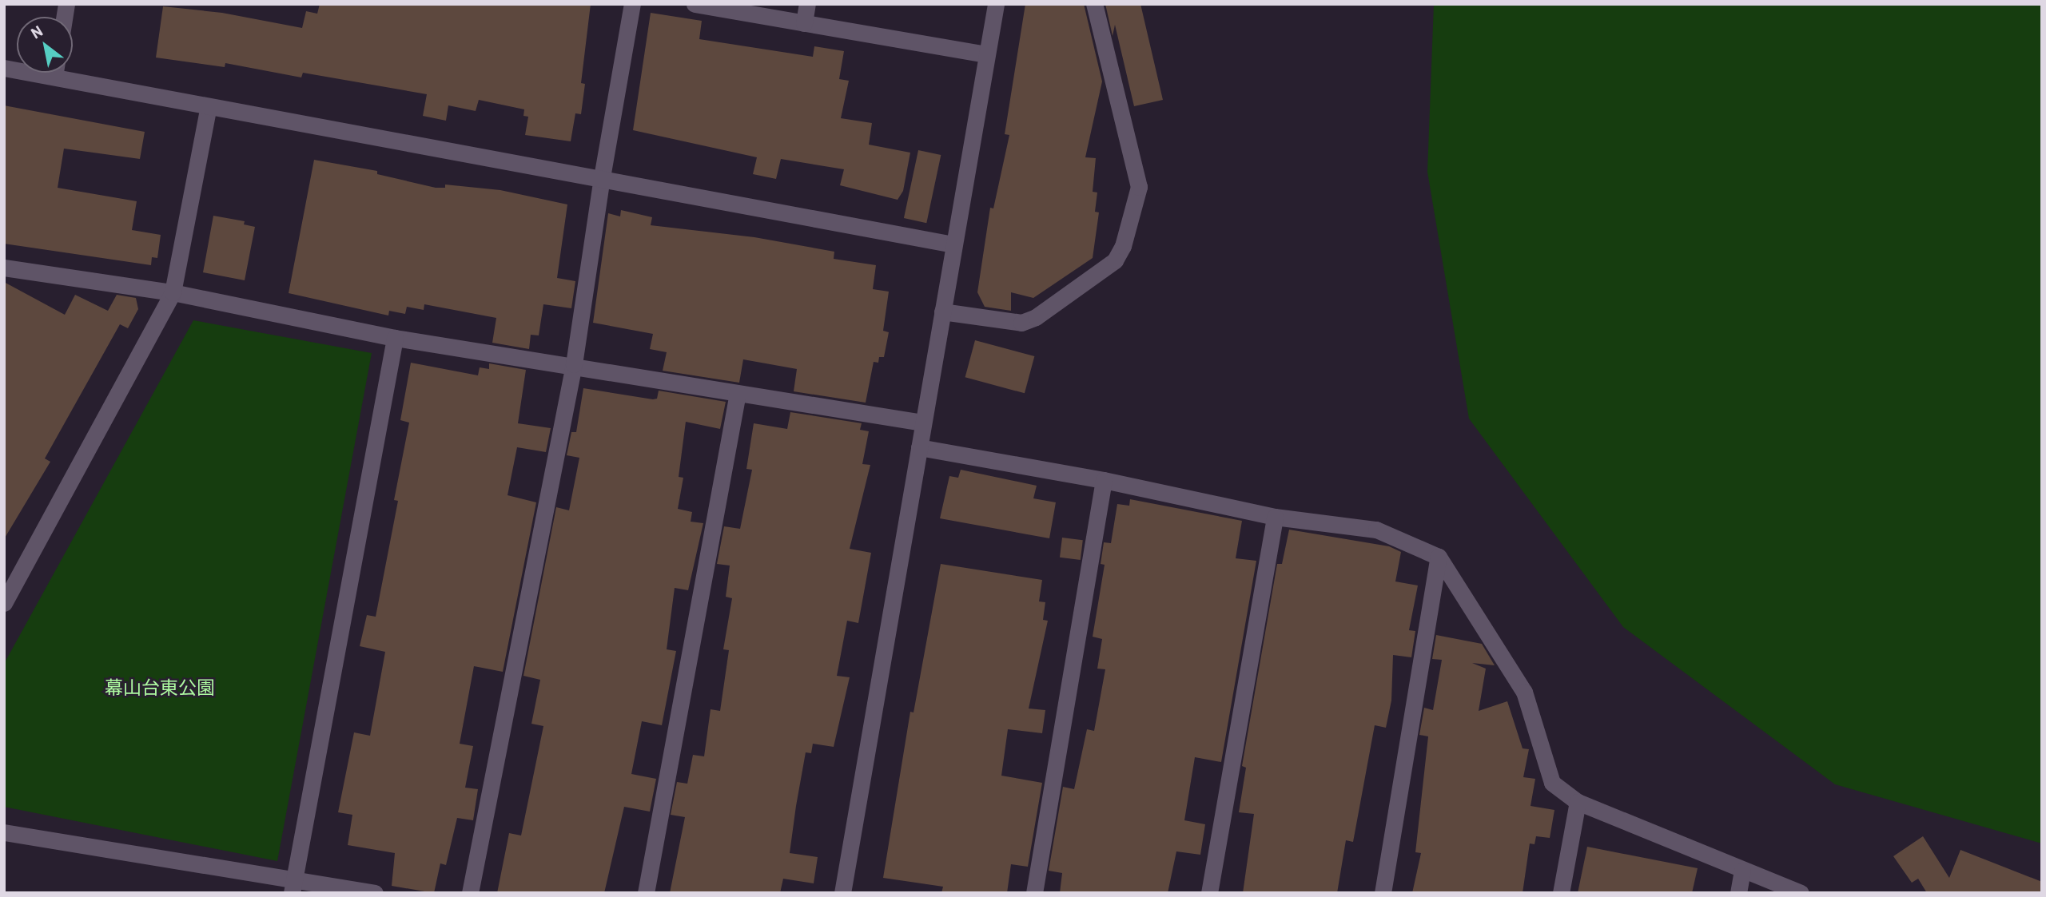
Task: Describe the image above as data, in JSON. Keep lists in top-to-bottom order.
{
  "parks": ["幕山台東公園"],
  "north": "top left"
}
